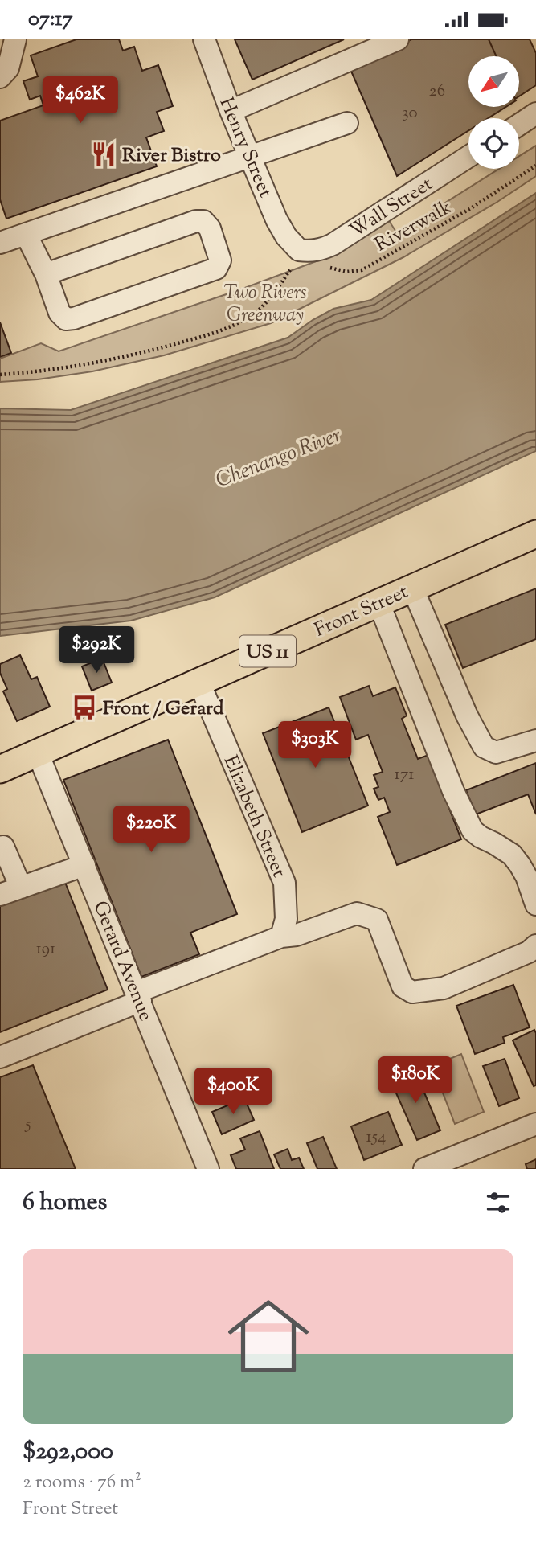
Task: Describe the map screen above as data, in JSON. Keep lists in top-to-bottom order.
{
  "streets": {
    "main road": ["Front Street", "US 11"],
    "street": [
      "Henry Street",
      "Wall Street",
      "Elizabeth Street",
      "Gerard Avenue"
    ],
    "path": ["Riverwalk"]
  },
  "crossings": [
    ["Henry Street", "Wall Street"],
    ["Front Street", "Elizabeth Street"],
    ["Front Street", "Gerard Avenue"]
  ],
  "water": ["Chenango River"],
  "parks": ["Two Rivers Greenway"],
  "places": {
    "restaurant": ["River Bistro"],
    "bus stop": ["Front / Gerard"]
  },
  "house_numbers": [
    "26",
    "30",
    "171",
    "191",
    "5",
    "154"
  ],
  "north": "bottom left",
  "page": {
    "status": "07:17",
    "price": [
      "$462K",
      "$292K",
      "$303K",
      "$220K",
      "$180K",
      "$400K"
    ],
    "heading": "6 homes",
    "list": [
      {
        "name": "$292,000",
        "note": "2 rooms · 76 m² · Front Street"
      }
    ]
  }
}
